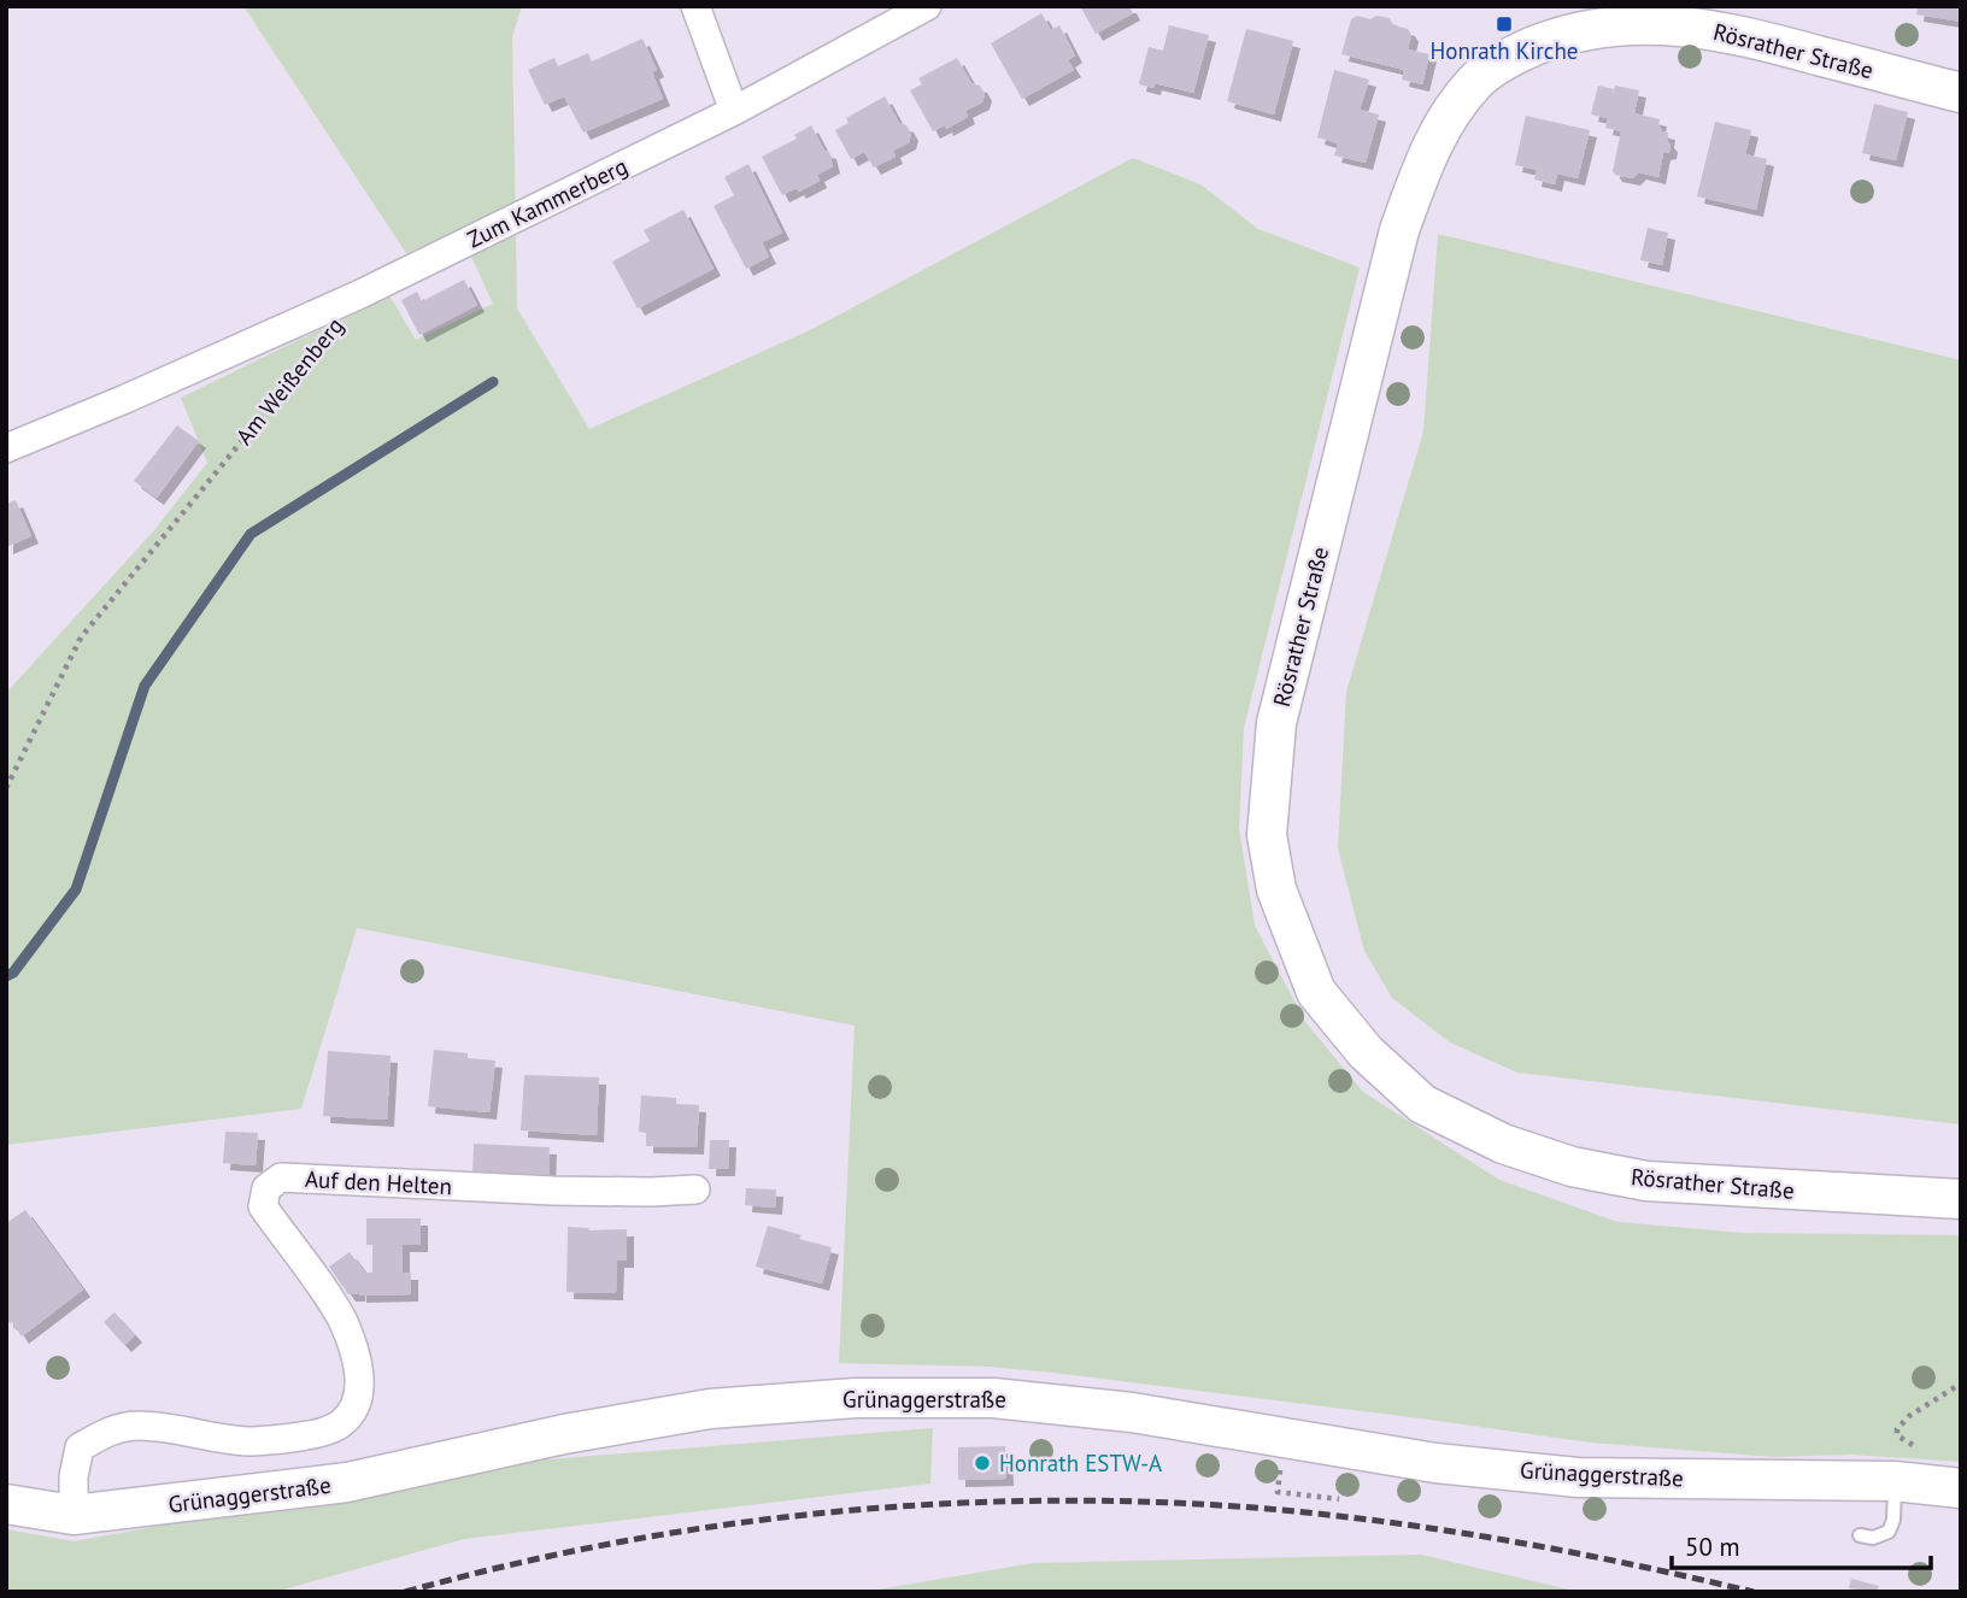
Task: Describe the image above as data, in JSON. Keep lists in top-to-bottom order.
{
  "streets": {
    "street": [
      "Rösrather Straße",
      "Zum Kammerberg",
      "Am Weißenberg",
      "Auf den Helten",
      "Grünaggerstraße"
    ]
  },
  "crossings": [
    ["Zum Kammerberg", "Am Weißenberg"],
    ["Auf den Helten", "Grünaggerstraße"]
  ],
  "places": {
    "transit": ["Honrath Kirche"],
    "other": ["Honrath ESTW-A"]
  },
  "scale_bar": "50 m"
}
